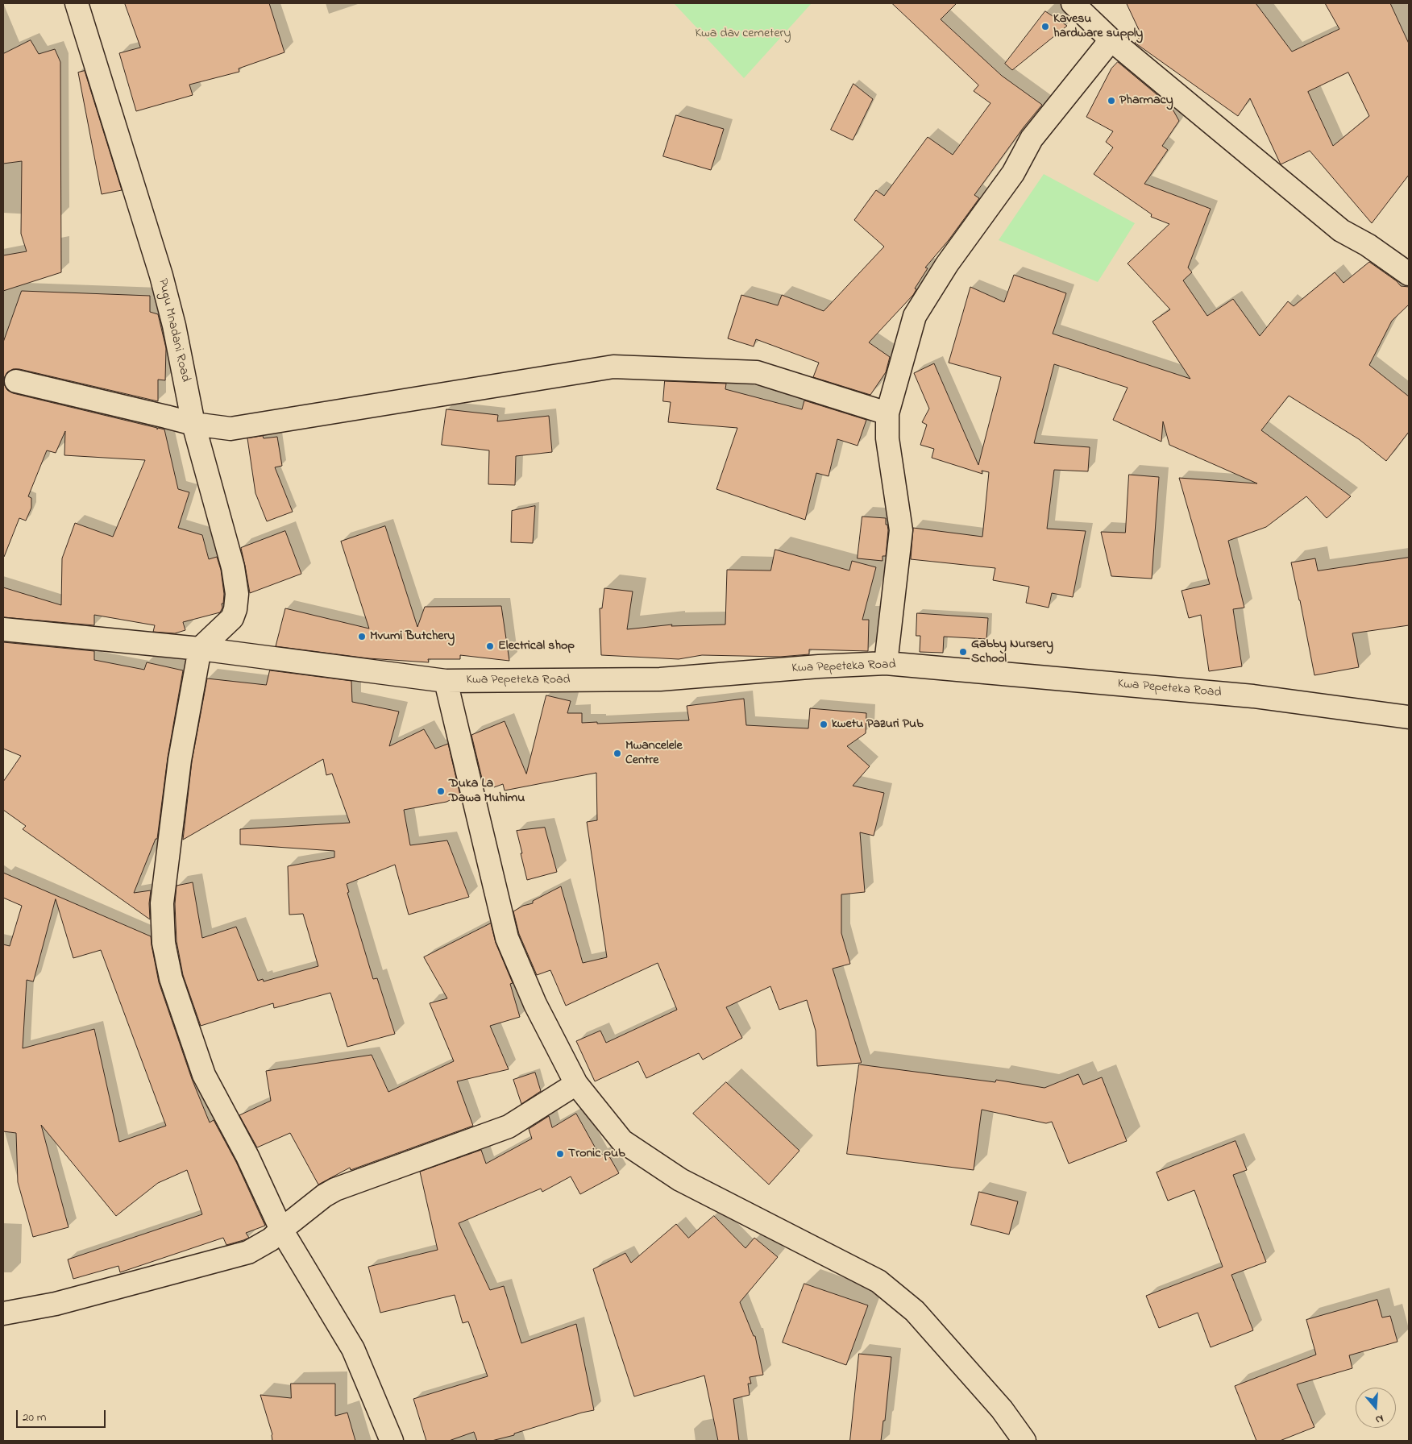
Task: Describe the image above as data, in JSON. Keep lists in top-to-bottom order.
{
  "streets": {
    "street": ["Pugu Mnadani Road", "Kwa Pepeteka Road"]
  },
  "crossings": [
    ["Pugu Mnadani Road", "Kwa Pepeteka Road"]
  ],
  "parks": ["Kwa dav cemetery"],
  "places": [
    "Kavesu hardware supply",
    "Pharmacy",
    "Mvumi Butchery",
    "Electrical shop",
    "Gabby Nursery School",
    "kwetu Pazuri Pub",
    "Mwancelele Centre",
    "Duka La Dawa Muhimu",
    "Tronic pub"
  ],
  "scale_bar": "20 m",
  "north": "bottom"
}
